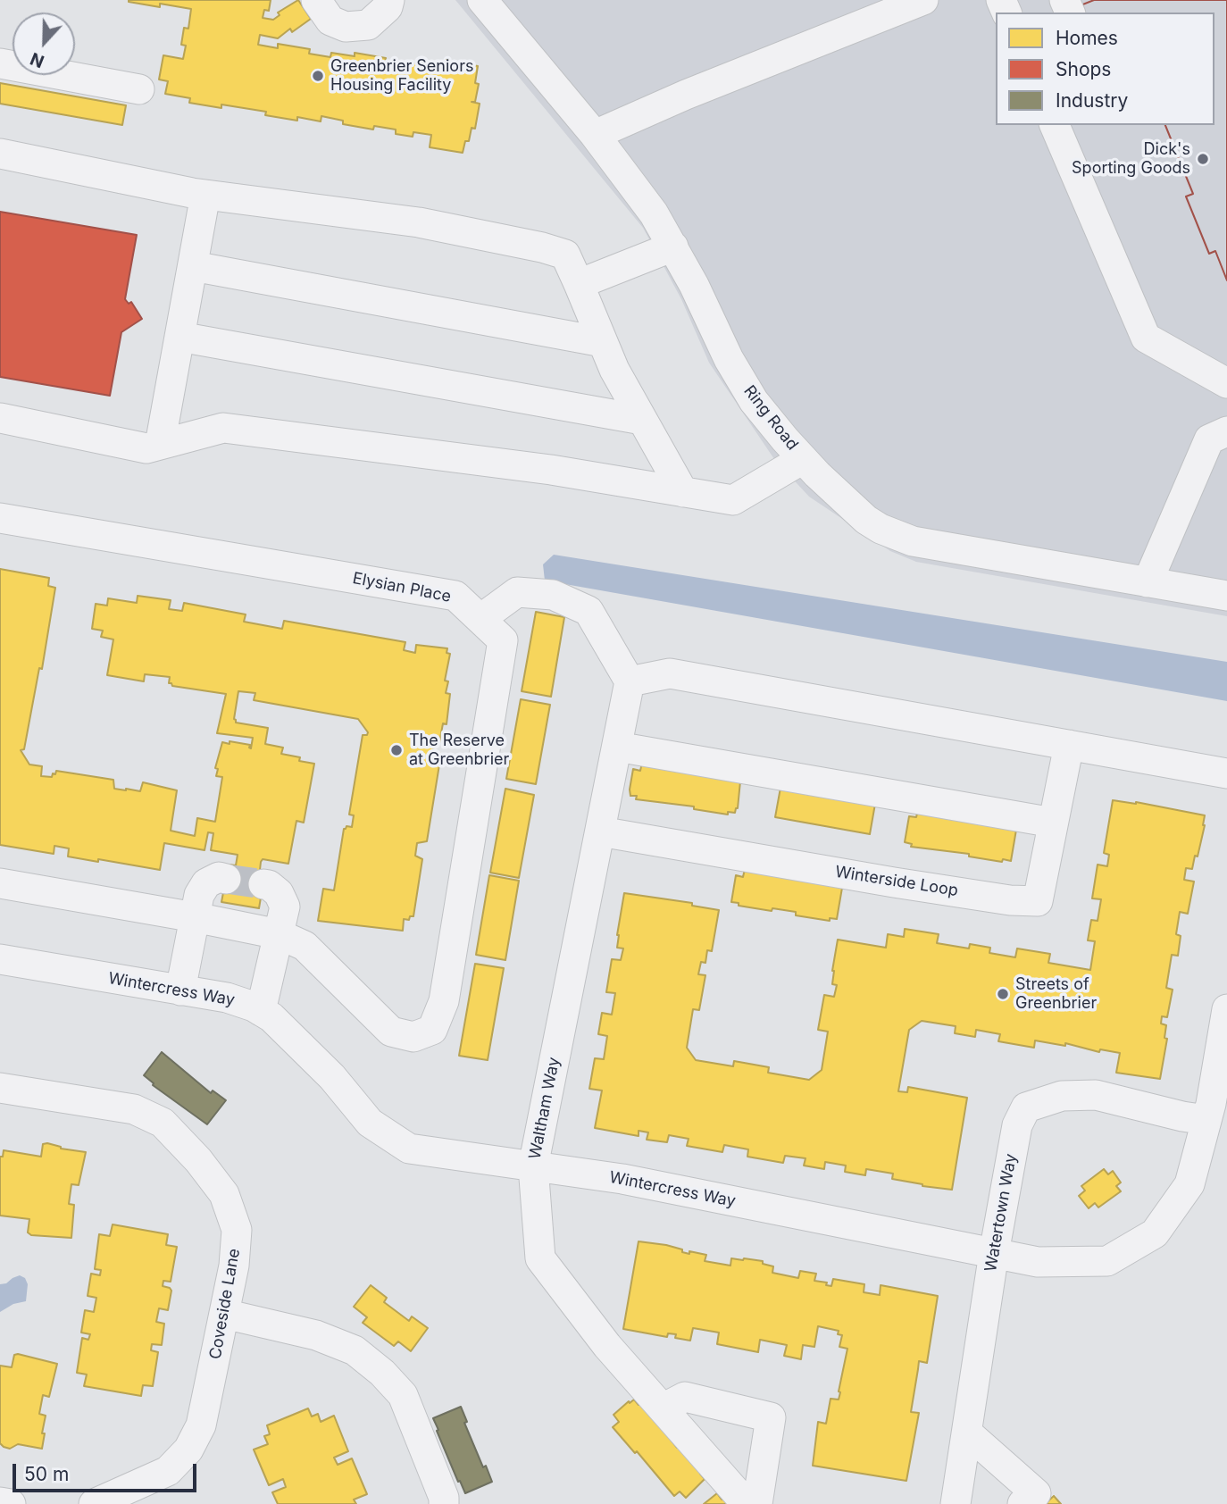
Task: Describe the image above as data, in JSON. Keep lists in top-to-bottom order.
{
  "streets": {
    "street": [
      "Ring Road",
      "Elysian Place",
      "Winterside Loop",
      "Wintercress Way",
      "Waltham Way",
      "Watertown Way",
      "Coveside Lane"
    ]
  },
  "crossings": [
    ["Winterside Loop", "Waltham Way"],
    ["Wintercress Way", "Waltham Way"],
    ["Wintercress Way", "Watertown Way"]
  ],
  "places": [
    "Greenbrier Seniors Housing Facility",
    "Dick's Sporting Goods",
    "The Reserve at Greenbrier",
    "Streets of Greenbrier"
  ],
  "legend": ["Homes", "Shops", "Industry"],
  "scale_bar": "50 m",
  "north": "bottom"
}
